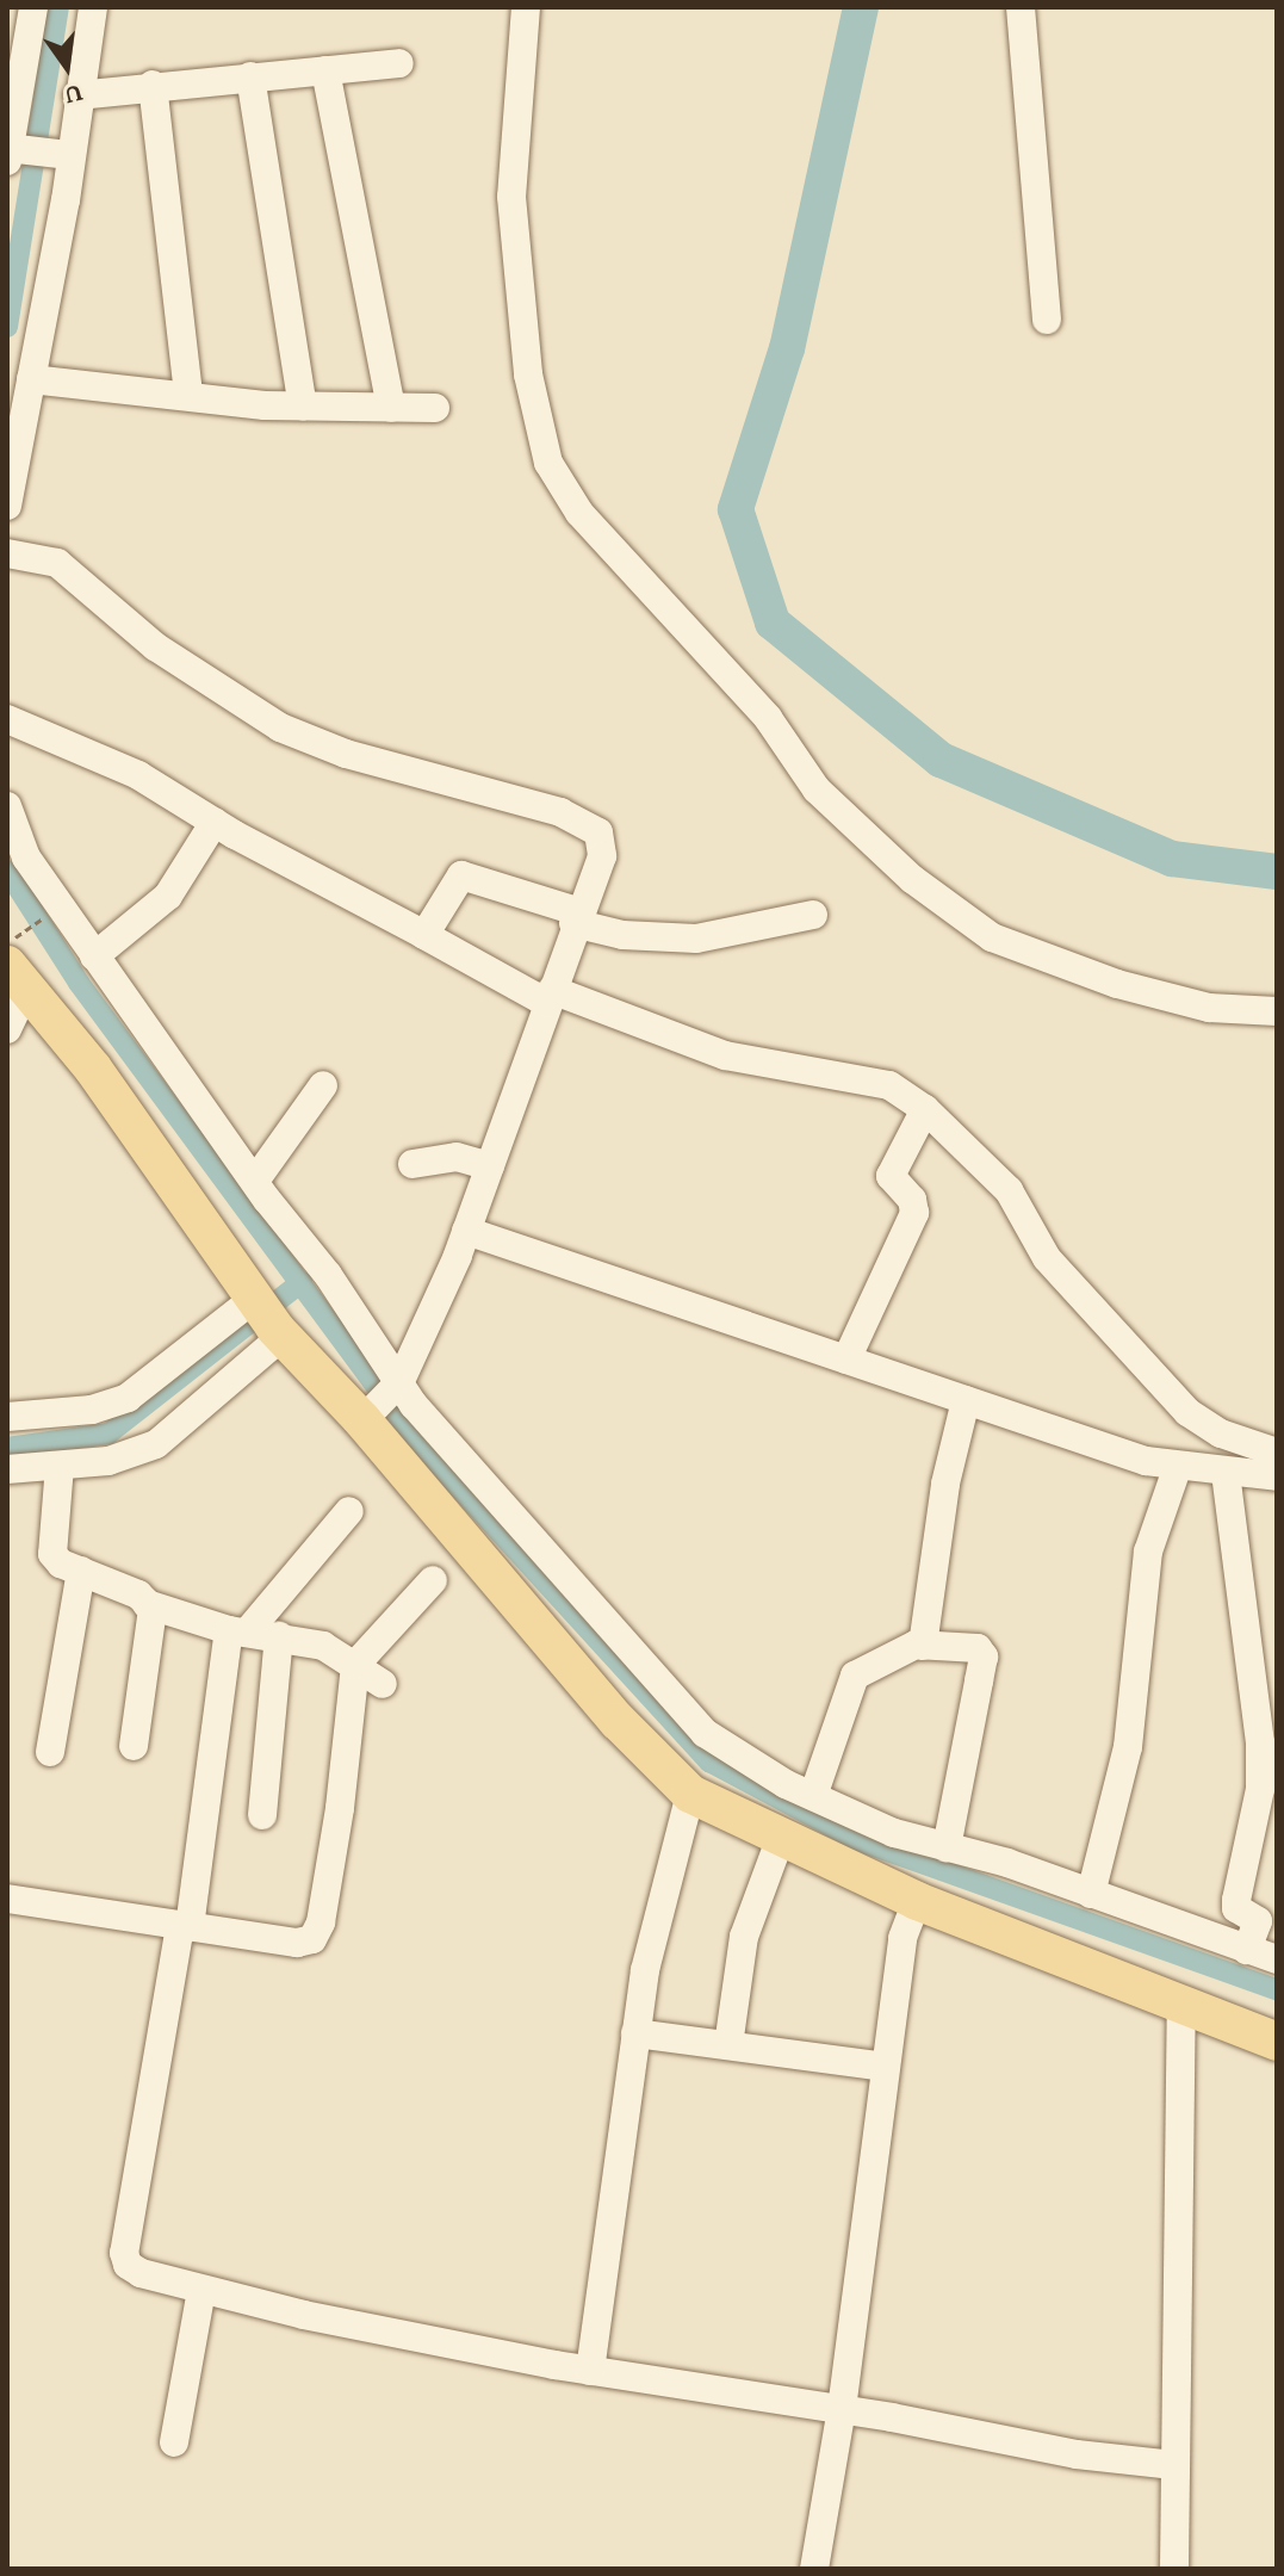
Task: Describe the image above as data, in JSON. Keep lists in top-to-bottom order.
{
  "north": "bottom"
}
